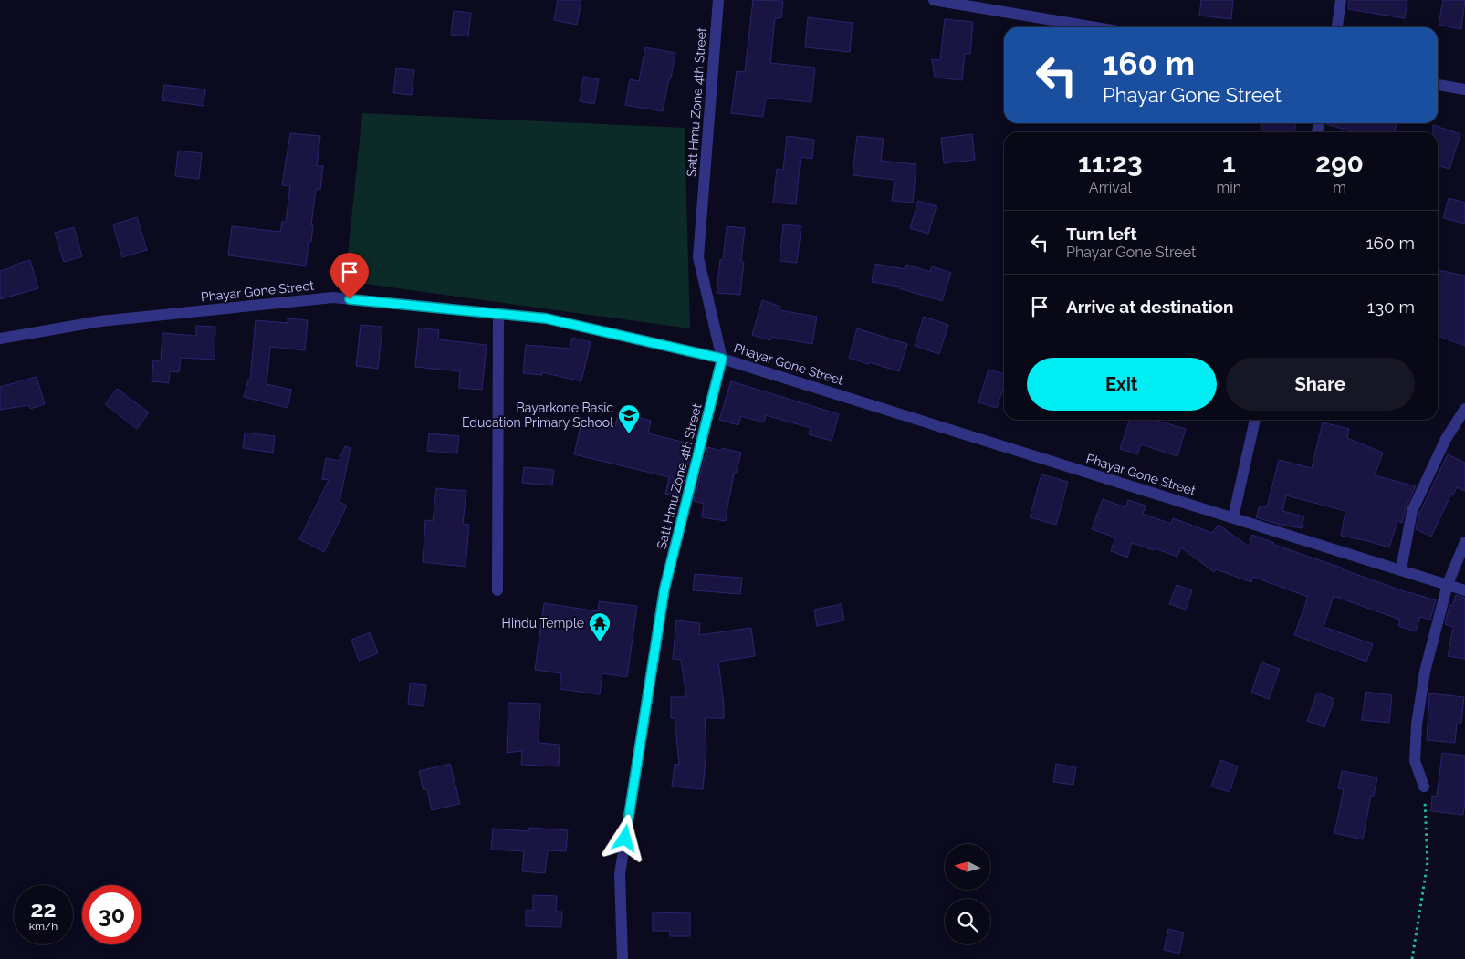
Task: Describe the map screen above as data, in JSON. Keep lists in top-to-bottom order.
{
  "streets": {
    "street": ["Satt Hmu Zone 4th Street", "Phayar Gone Street"]
  },
  "crossings": [
    ["Satt Hmu Zone 4th Street", "Phayar Gone Street"]
  ],
  "places": {
    "school or university": ["Bayarkone Basic Education Primary School"],
    "temple": ["Hindu Temple"]
  },
  "north": "left",
  "page": {
    "turn": ["160 m", "Phayar Gone Street"],
    "eta": [
      "11:23",
      "Arrival",
      "1",
      "min",
      "290",
      "m"
    ],
    "list": [
      {
        "name": "Turn left",
        "note": "Phayar Gone Street",
        "value": "160 m"
      },
      {
        "name": "Arrive at destination",
        "value": "130 m"
      }
    ],
    "buttons": ["Exit", "Share"],
    "speed": "22 km/h",
    "limit": "30"
  }
}
